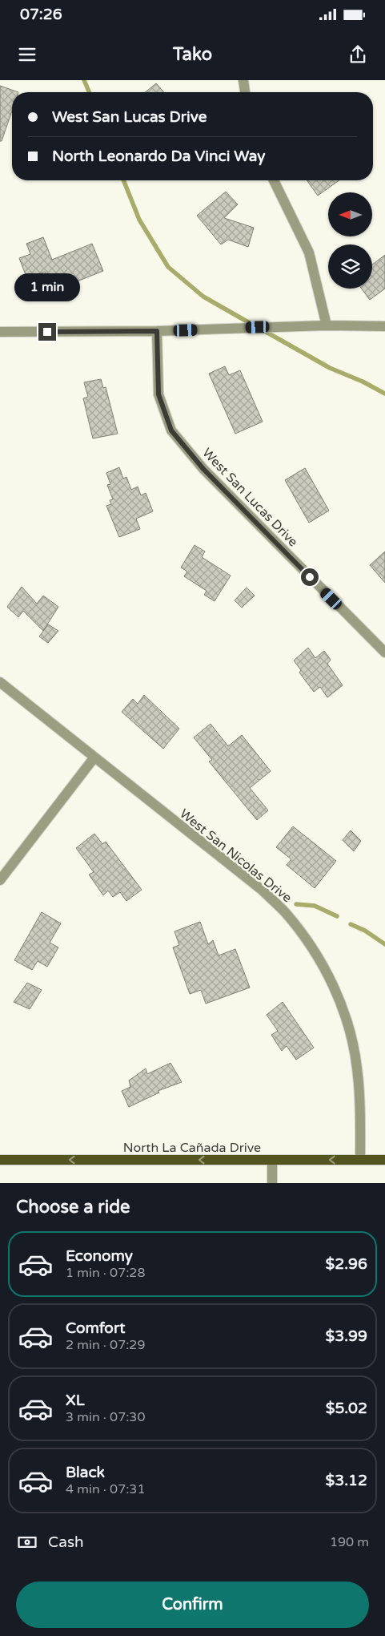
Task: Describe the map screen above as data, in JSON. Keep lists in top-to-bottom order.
{
  "streets": {
    "main road": ["North La Cañada Drive"],
    "street": ["West San Lucas Drive", "West San Nicolas Drive"]
  },
  "crossings": [
    ["West San Nicolas Drive", "North La Cañada Drive"]
  ],
  "one_way": ["North La Cañada Drive"],
  "north": "left",
  "page": {
    "status": "07:26",
    "header": "Tako",
    "banner": ["West San Lucas Drive", "North Leonardo Da Vinci Way"],
    "bubble": "1 min",
    "heading": "Choose a ride",
    "list": [
      {
        "name": "Economy",
        "note": "1 min · 07:28",
        "value": "$2.96"
      },
      {
        "name": "Comfort",
        "note": "2 min · 07:29",
        "value": "$3.99"
      },
      {
        "name": "XL",
        "note": "3 min · 07:30",
        "value": "$5.02"
      },
      {
        "name": "Black",
        "note": "4 min · 07:31",
        "value": "$3.12"
      }
    ],
    "pay": ["Cash", "190 m"],
    "buttons": "Confirm"
  }
}
